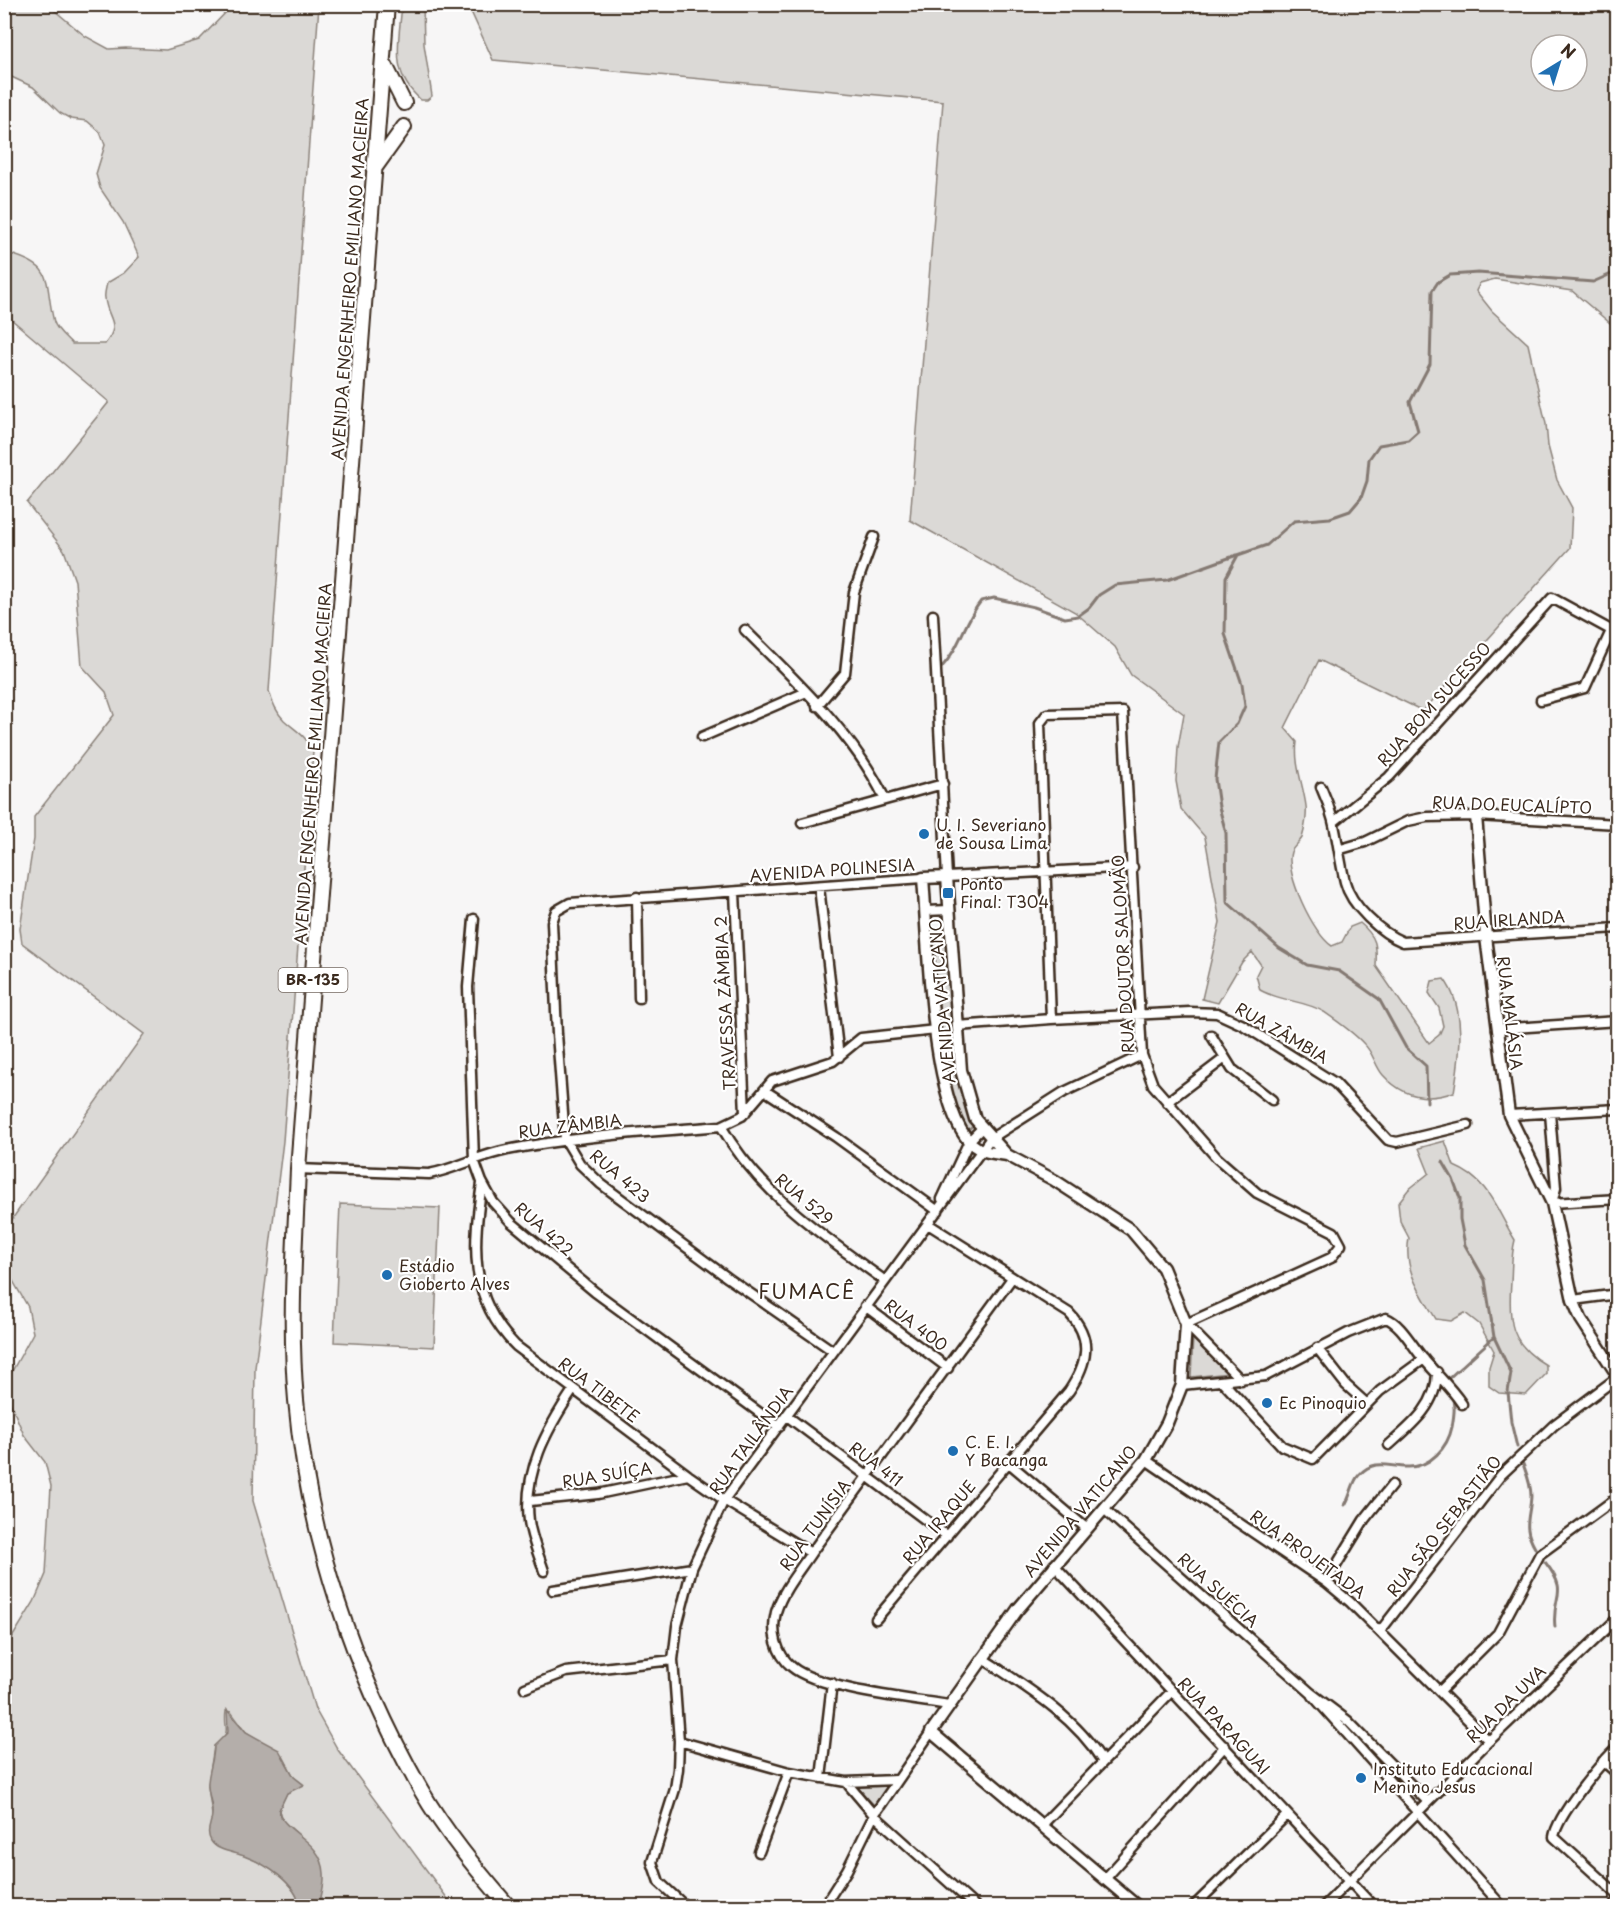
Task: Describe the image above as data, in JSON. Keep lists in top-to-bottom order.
{
  "streets": {
    "highway": ["AVENIDA ENGENHEIRO EMILIANO MACIEIRA", "BR-135"],
    "street": [
      "RUA BOM SUCESSO",
      "RUA DO EUCALÍPTO",
      "AVENIDA POLINESIA",
      "RUA IRLANDA",
      "RUA DOUTOR SALOMÃO",
      "AVENIDA VATICANO",
      "TRAVESSA ZÂMBIA 2",
      "RUA MALÁSIA",
      "RUA ZÂMBIA",
      "RUA 423",
      "RUA 529",
      "RUA 422",
      "RUA 400",
      "RUA TIBETE",
      "RUA TAILÂNDIA",
      "RUA 411",
      "RUA SUÍÇA",
      "RUA IRAQUE",
      "RUA TUNÍSIA",
      "RUA SÃO SEBASTIÃO",
      "RUA PROJETADA",
      "RUA SUÉCIA",
      "RUA DA UVA",
      "RUA PARAGUAI"
    ]
  },
  "crossings": [
    ["AVENIDA ENGENHEIRO EMILIANO MACIEIRA", "RUA ZÂMBIA"],
    ["RUA DO EUCALÍPTO", "RUA IRLANDA"],
    ["RUA DO EUCALÍPTO", "RUA MALÁSIA"],
    ["AVENIDA POLINESIA", "RUA DOUTOR SALOMÃO"],
    ["AVENIDA POLINESIA", "AVENIDA VATICANO"],
    ["AVENIDA POLINESIA", "TRAVESSA ZÂMBIA 2"],
    ["AVENIDA POLINESIA", "RUA 423"],
    ["RUA IRLANDA", "RUA MALÁSIA"],
    ["RUA DOUTOR SALOMÃO", "AVENIDA VATICANO"],
    ["RUA DOUTOR SALOMÃO", "RUA ZÂMBIA"],
    ["AVENIDA VATICANO", "RUA ZÂMBIA"],
    ["AVENIDA VATICANO", "RUA TAILÂNDIA"],
    ["AVENIDA VATICANO", "RUA TUNÍSIA"],
    ["AVENIDA VATICANO", "RUA PROJETADA"],
    ["AVENIDA VATICANO", "RUA SUÉCIA"],
    ["AVENIDA VATICANO", "RUA PARAGUAI"],
    ["TRAVESSA ZÂMBIA 2", "RUA ZÂMBIA"],
    ["RUA MALÁSIA", "RUA SÃO SEBASTIÃO"],
    ["RUA ZÂMBIA", "RUA 423"],
    ["RUA ZÂMBIA", "RUA 529"],
    ["RUA ZÂMBIA", "RUA 422"],
    ["RUA 423", "RUA TAILÂNDIA"],
    ["RUA 529", "RUA TAILÂNDIA"],
    ["RUA 422", "RUA TIBETE"],
    ["RUA 422", "RUA TAILÂNDIA"],
    ["RUA 400", "RUA TAILÂNDIA"],
    ["RUA 400", "RUA TUNÍSIA"],
    ["RUA TIBETE", "RUA TAILÂNDIA"],
    ["RUA TIBETE", "RUA SUÍÇA"],
    ["RUA TIBETE", "RUA TUNÍSIA"],
    ["RUA TAILÂNDIA", "RUA 411"],
    ["RUA TAILÂNDIA", "RUA IRAQUE"],
    ["RUA 411", "RUA IRAQUE"],
    ["RUA 411", "RUA TUNÍSIA"],
    ["RUA IRAQUE", "RUA TUNÍSIA"],
    ["RUA SÃO SEBASTIÃO", "RUA PROJETADA"],
    ["RUA PROJETADA", "RUA DA UVA"],
    ["RUA SUÉCIA", "RUA DA UVA"],
    ["RUA DA UVA", "RUA PARAGUAI"]
  ],
  "districts": ["FUMACÊ"],
  "places": {
    "other": [
      "U. I. Severiano de Sousa Lima",
      "Estádio Gioberto Alves",
      "Ec Pinoquio",
      "C. E. I. Y Bacanga",
      "Instituto Educacional Menino Jesus"
    ],
    "transit": ["Ponto Final: T304"]
  },
  "north": "top right"
}
